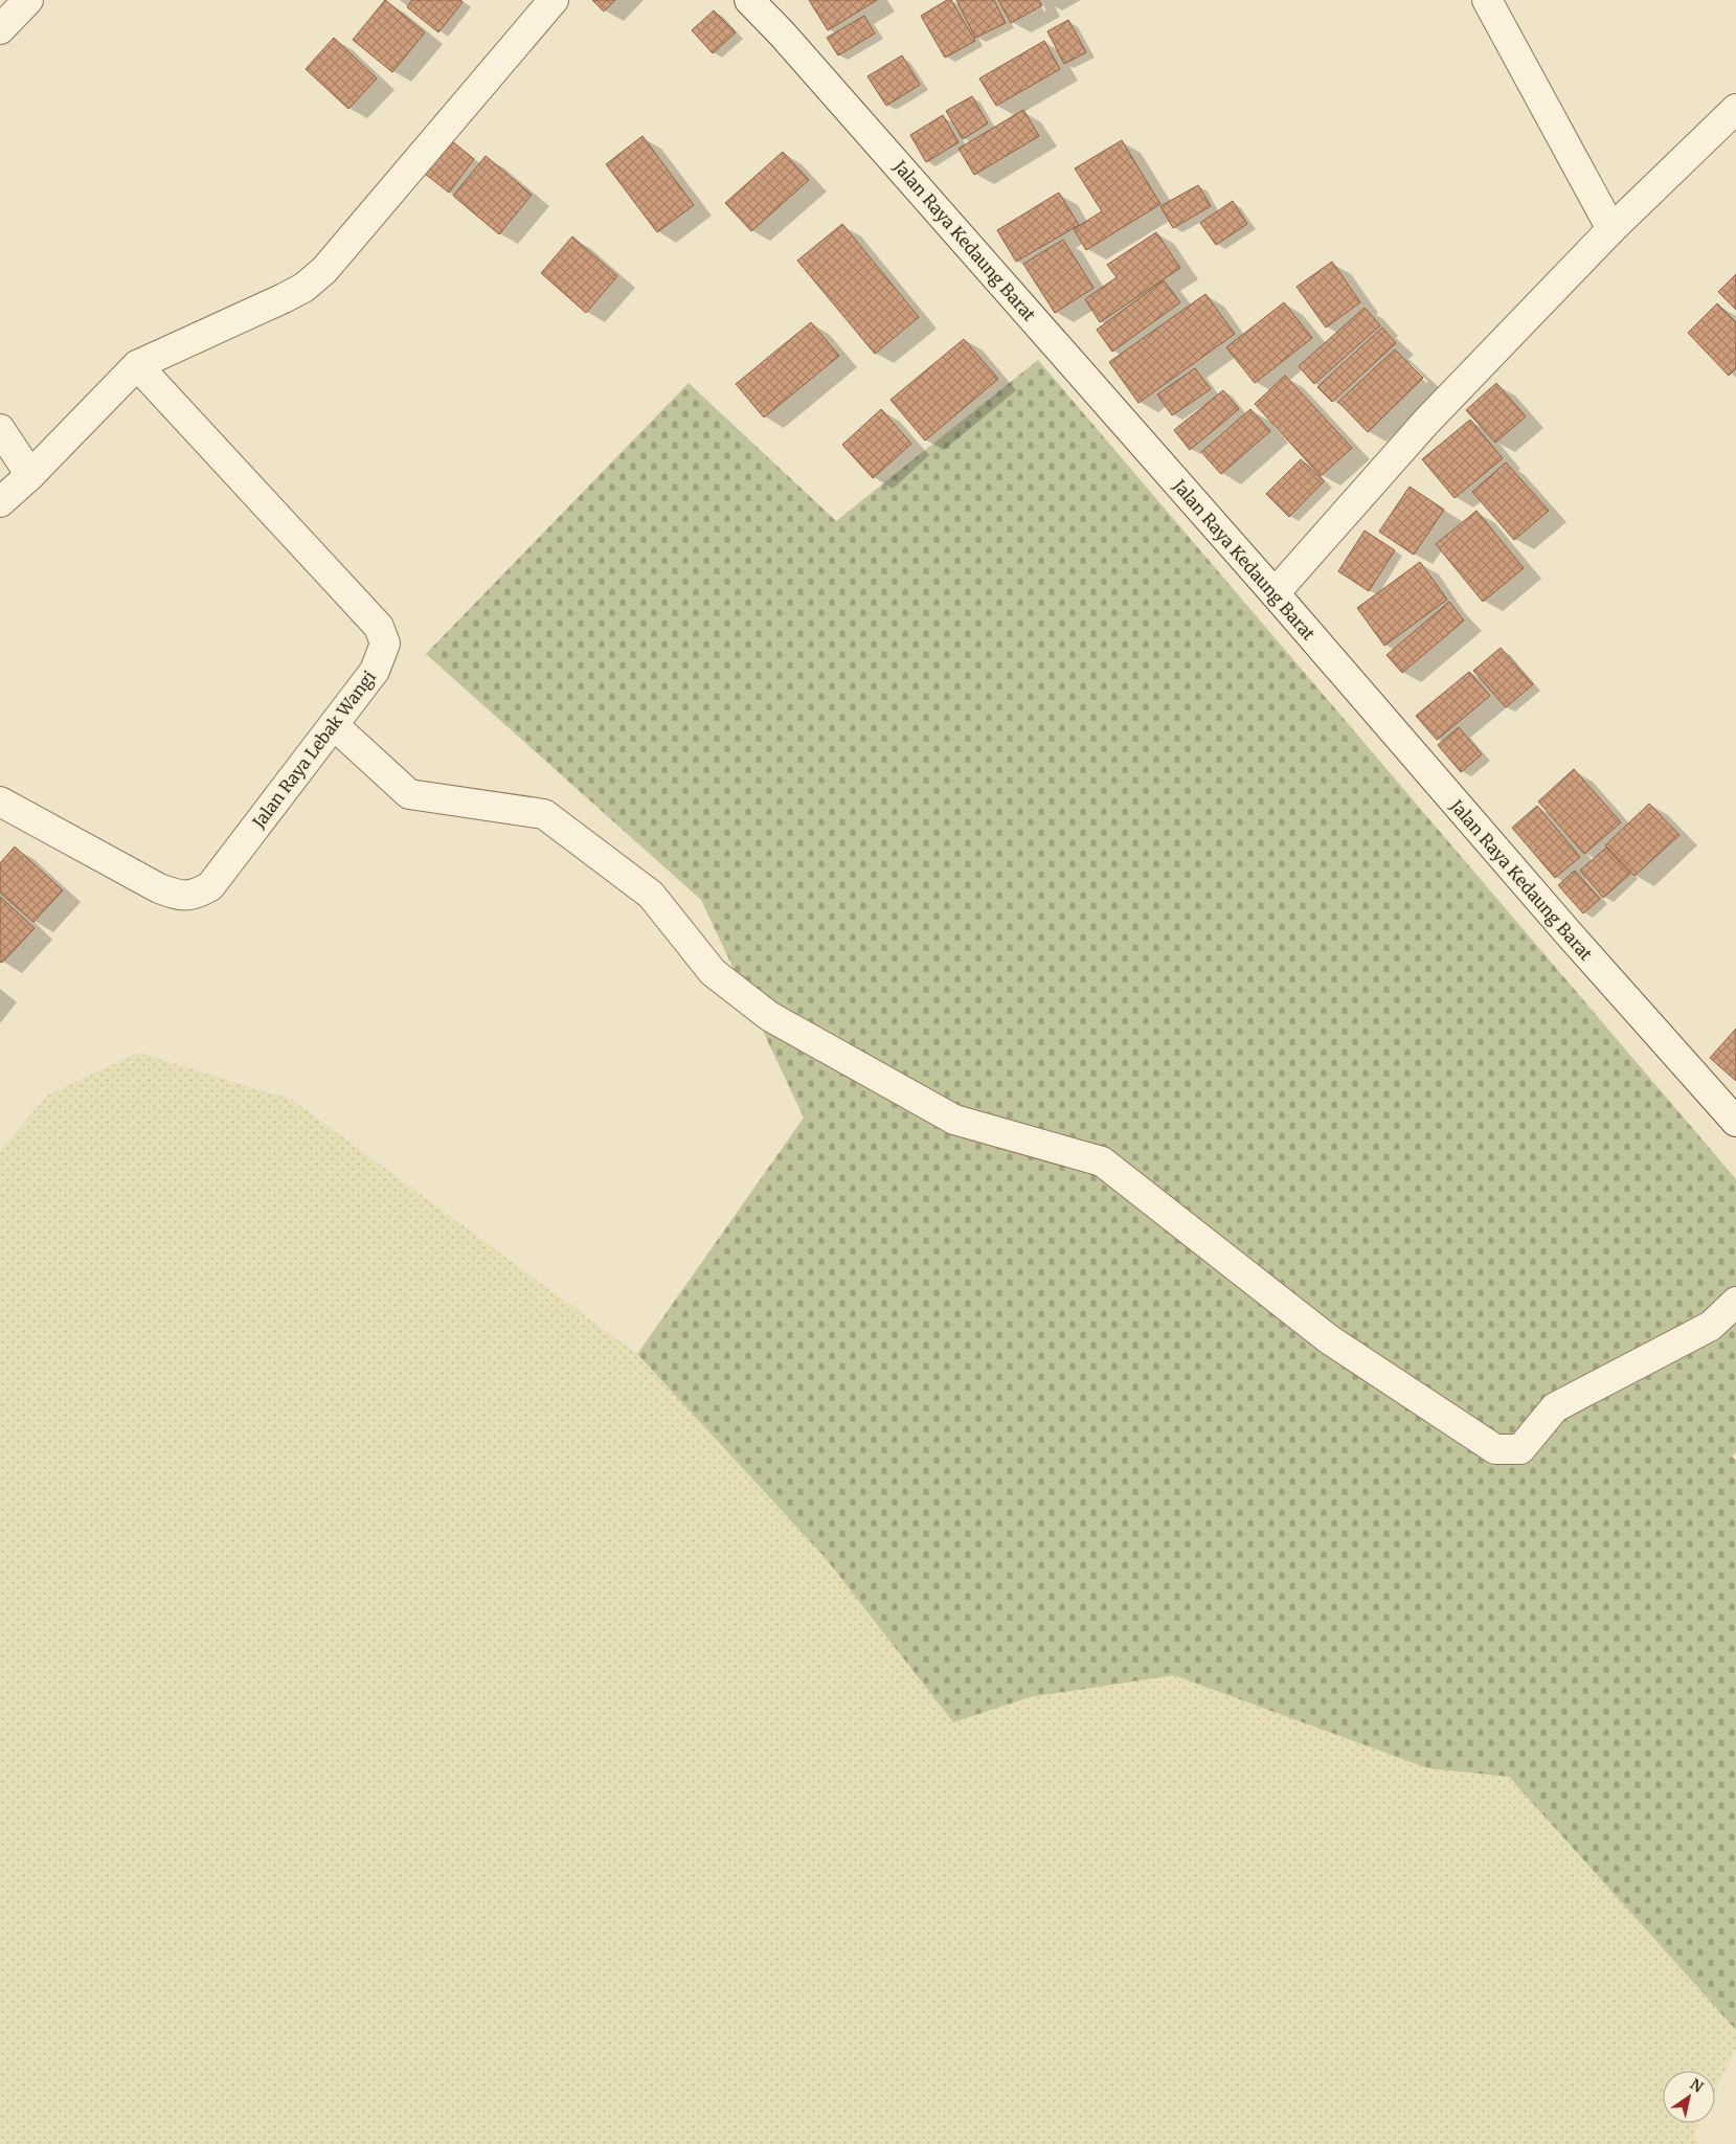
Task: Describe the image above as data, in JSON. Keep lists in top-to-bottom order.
{
  "streets": {
    "street": ["Jalan Raya Kedaung Barat", "Jalan Raya Lebak Wangi"]
  },
  "north": "top right"
}
